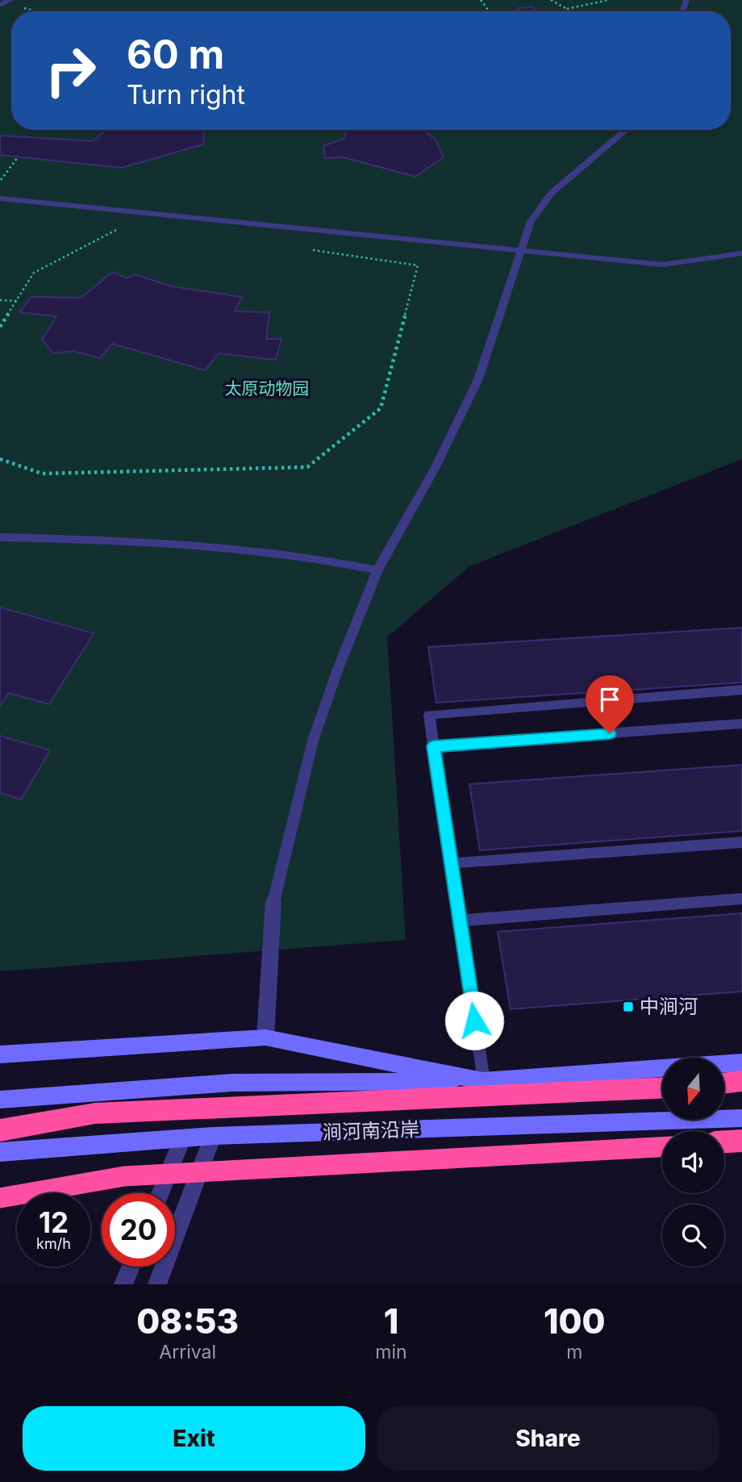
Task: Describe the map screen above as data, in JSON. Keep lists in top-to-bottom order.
{
  "streets": {
    "street": ["涧河南沿岸"]
  },
  "parks": ["太原动物园"],
  "places": {
    "transit": ["中涧河"]
  },
  "north": "bottom",
  "page": {
    "turn": ["60 m", "Turn right"],
    "speed": "12 km/h",
    "limit": "20",
    "eta": [
      "08:53",
      "Arrival",
      "1",
      "min",
      "100",
      "m"
    ],
    "buttons": ["Exit", "Share"]
  }
}
